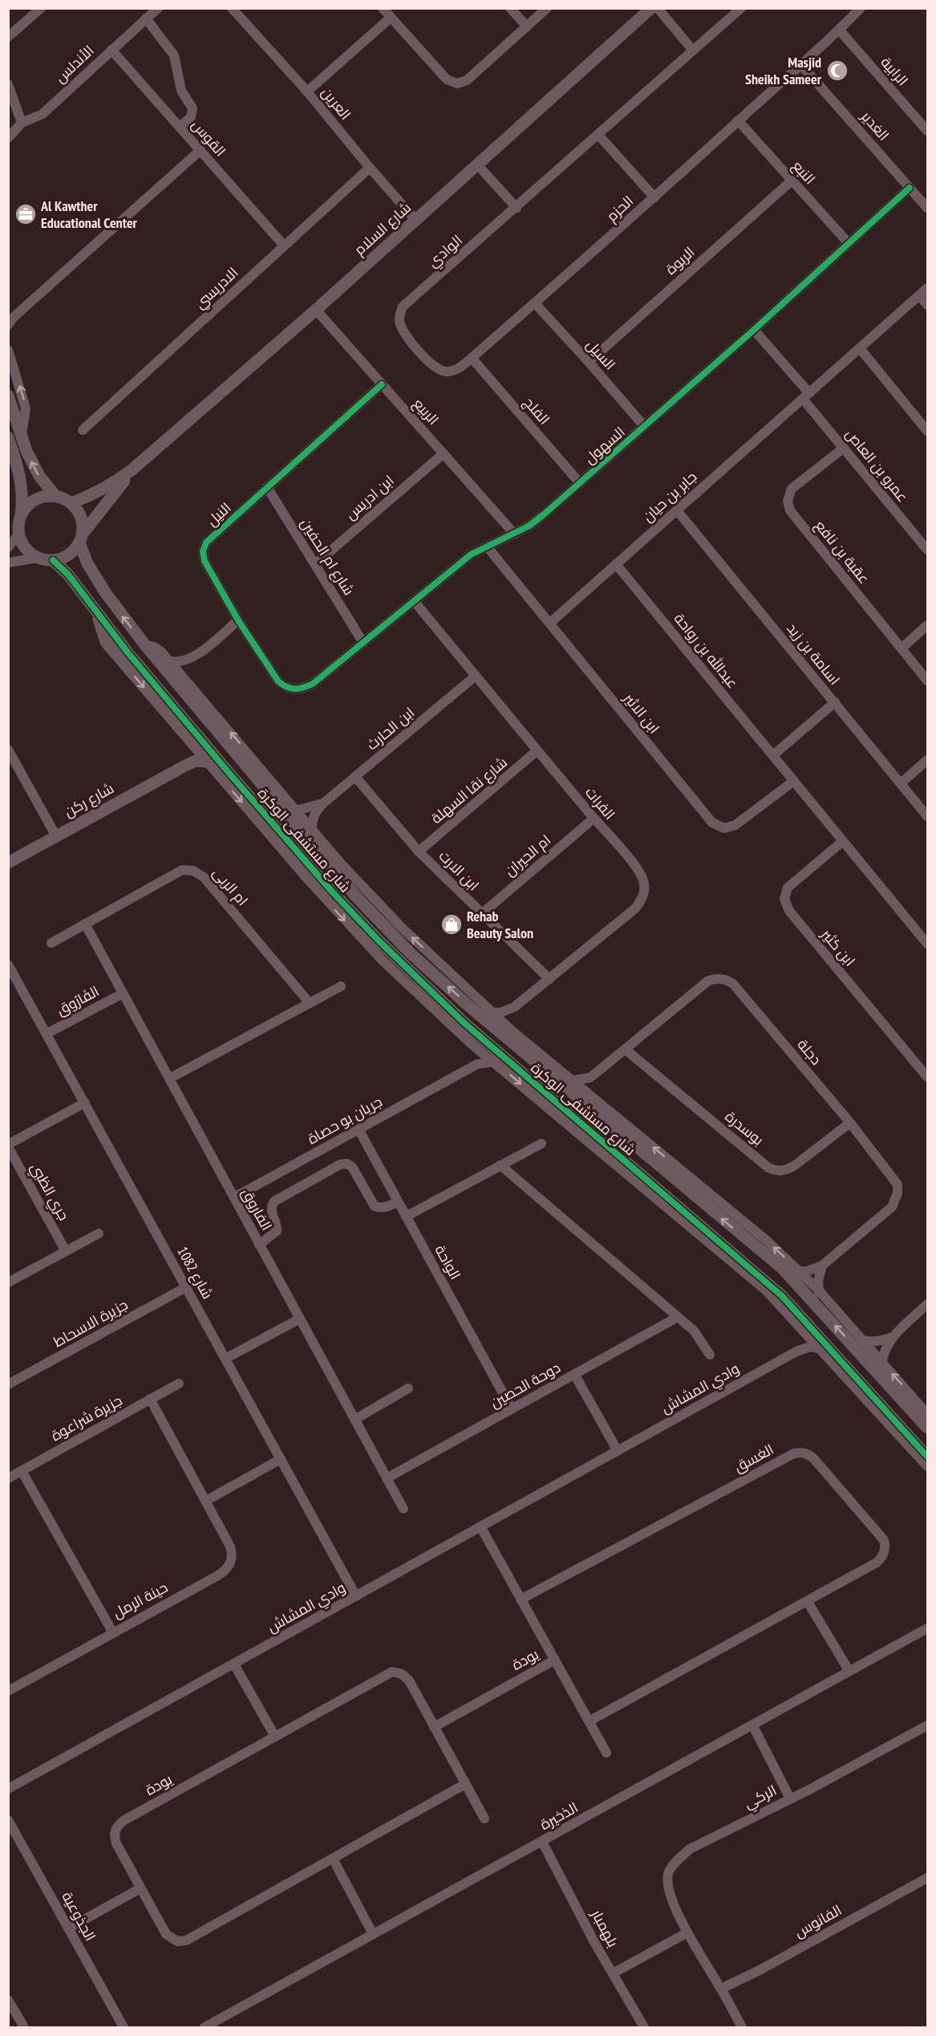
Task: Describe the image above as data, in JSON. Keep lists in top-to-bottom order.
{
  "streets": {
    "street": [
      "الأندلس",
      "الرابية",
      "العرين",
      "الغدير",
      "القوس",
      "النبع",
      "الحزم",
      "شارع السلام",
      "الوادي",
      "الربوة",
      "الادريسي",
      "السيل",
      "الفلج",
      "الربيع",
      "السهول",
      "عمرو بن العاص",
      "جابر بن حيان",
      "ابن ادريس",
      "النيل",
      "عقبة بن نافع",
      "شارع ام الحفين",
      "عبدالله بن رواحة",
      "اسامة بن زيد",
      "ابن الاثير",
      "ابن الحارث",
      "شارع نقا السهلة",
      "شارع ركن",
      "الفرات",
      "شارع مستشفى الوكرة",
      "ام الحيران",
      "ابن الارت",
      "ام الربى",
      "ابن كثير",
      "الفَارُوق",
      "دجلة",
      "جريان بو حصاة",
      "بوسدرة",
      "جري الظبي",
      "الفاروق",
      "الواحة",
      "شارع 1082",
      "جزيرة الاسحاط",
      "دوحة الحصين",
      "وادي المشاش",
      "جزيرة شراعوة",
      "الغسق",
      "حينة الرمل",
      "يودة",
      "الركي",
      "الذخيرة",
      "الجذوعية",
      "الفانوس",
      "بلهمبار"
    ]
  },
  "crossings": [
    ["الأندلس", "القوس"],
    ["الرابية", "الحزم"],
    ["العرين", "شارع السلام"],
    ["العرين", "الادريسي"],
    ["الغدير", "الحزم"],
    ["الغدير", "السهول"],
    ["القوس", "الادريسي"],
    ["النبع", "الحزم"],
    ["النبع", "الربوة"],
    ["النبع", "السهول"],
    ["الحزم", "الوادي"],
    ["الحزم", "السيل"],
    ["الحزم", "الفلج"],
    ["شارع السلام", "الربيع"],
    ["شارع السلام", "شارع مستشفى الوكرة"],
    ["الربوة", "السيل"],
    ["السيل", "السهول"],
    ["الفلج", "السهول"],
    ["الربيع", "السهول"],
    ["الربيع", "ابن ادريس"],
    ["الربيع", "النيل"],
    ["السهول", "النيل"],
    ["السهول", "شارع ام الحفين"],
    ["السهول", "ابن الاثير"],
    ["السهول", "الفرات"],
    ["عمرو بن العاص", "جابر بن حيان"],
    ["عمرو بن العاص", "عقبة بن نافع"],
    ["جابر بن حيان", "عبدالله بن رواحة"],
    ["جابر بن حيان", "اسامة بن زيد"],
    ["جابر بن حيان", "ابن الاثير"],
    ["ابن ادريس", "شارع ام الحفين"],
    ["النيل", "شارع ام الحفين"],
    ["عبدالله بن رواحة", "ابن الاثير"],
    ["عبدالله بن رواحة", "ابن كثير"],
    ["ابن الحارث", "الفرات"],
    ["ابن الحارث", "شارع مستشفى الوكرة"],
    ["ابن الحارث", "ابن الارت"],
    ["شارع نقا السهلة", "الفرات"],
    ["شارع نقا السهلة", "ابن الارت"],
    ["شارع ركن", "شارع مستشفى الوكرة"],
    ["الفرات", "شارع مستشفى الوكرة"],
    ["الفرات", "ام الحيران"],
    ["الفرات", "ابن الارت"],
    ["شارع مستشفى الوكرة", "دجلة"],
    ["شارع مستشفى الوكرة", "جريان بو حصاة"],
    ["شارع مستشفى الوكرة", "وادي المشاش"],
    ["ام الحيران", "ابن الارت"],
    ["ام الربى", "الفاروق"],
    ["الفَارُوق", "الفاروق"],
    ["الفَارُوق", "شارع 1082"],
    ["دجلة", "بوسدرة"],
    ["جريان بو حصاة", "الفاروق"],
    ["جريان بو حصاة", "الواحة"],
    ["جري الظبي", "شارع 1082"],
    ["الفاروق", "دوحة الحصين"],
    ["الواحة", "دوحة الحصين"],
    ["شارع 1082", "جزيرة الاسحاط"],
    ["شارع 1082", "وادي المشاش"],
    ["جزيرة شراعوة", "حينة الرمل"],
    ["الركي", "الفانوس"],
    ["الذخيرة", "بلهمبار"]
  ],
  "places": {
    "mosque": ["Masjid Sheikh Sameer"],
    "office": ["Al Kawther Educational Center"],
    "shop": ["Rehab Beauty Salon"]
  }
}
